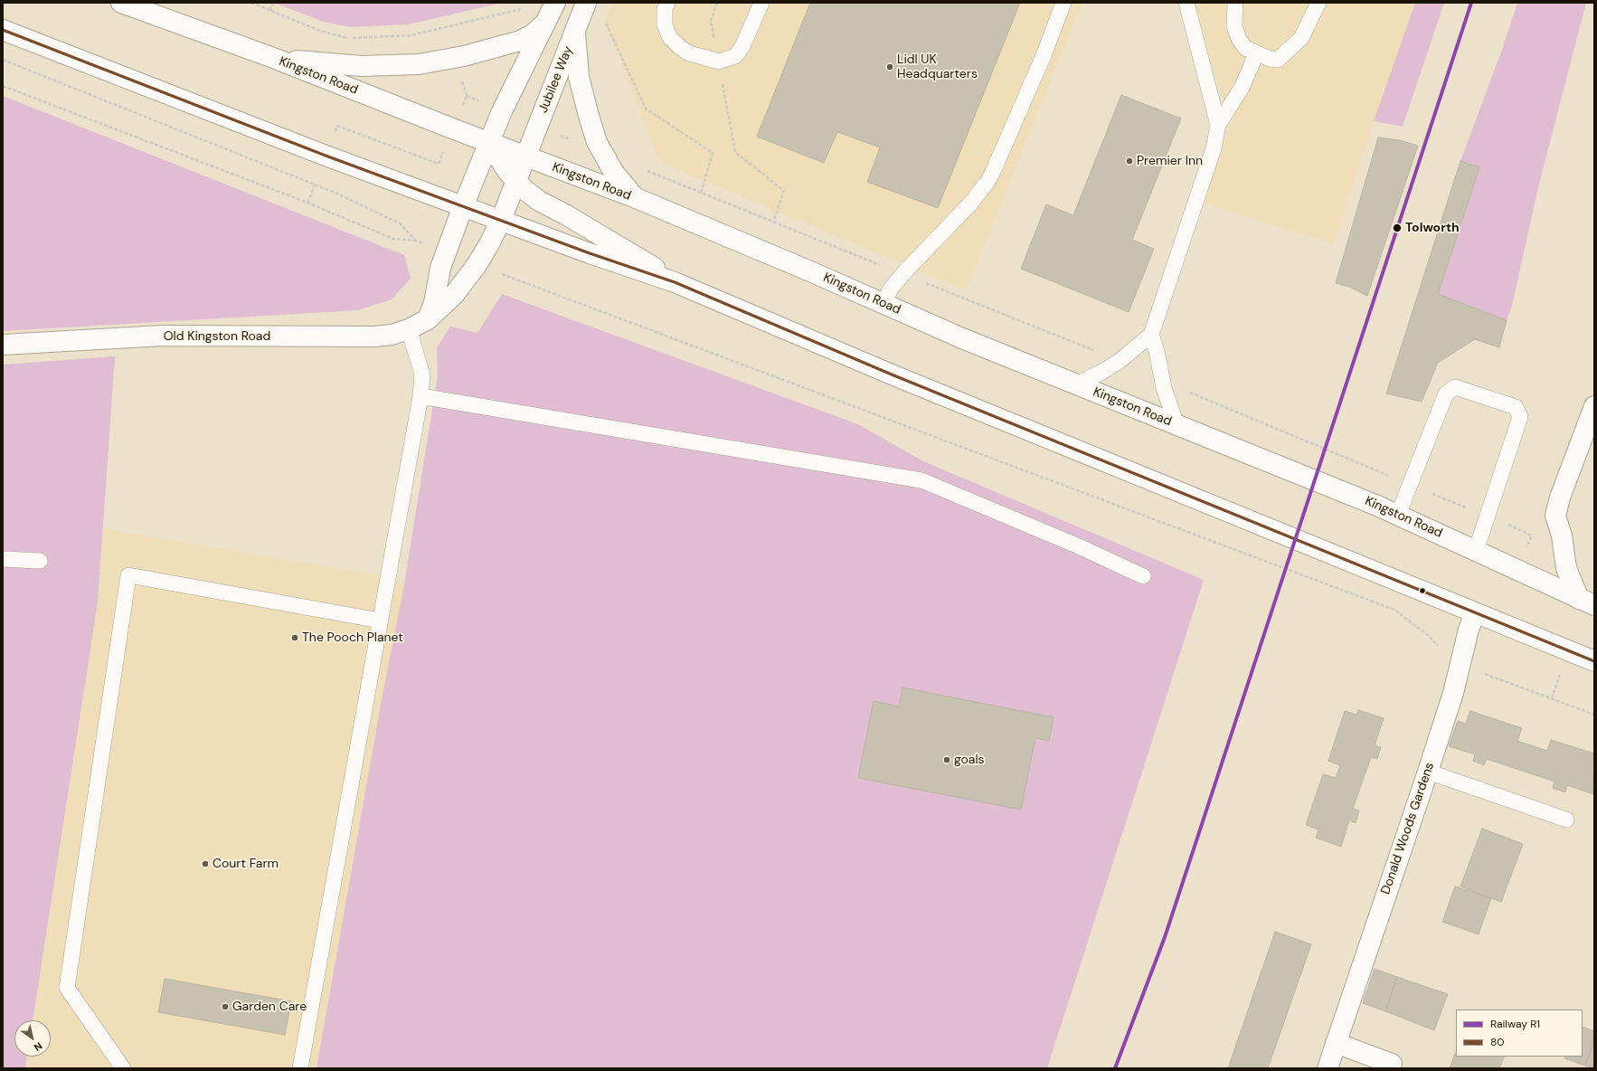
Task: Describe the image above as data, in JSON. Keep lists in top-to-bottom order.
{
  "streets": {
    "main road": [
      "Kingston Road",
      "Jubilee Way",
      "Old Kingston Road",
      "Donald Woods Gardens"
    ]
  },
  "crossings": [
    ["Kingston Road", "Jubilee Way"],
    ["Jubilee Way", "Old Kingston Road"]
  ],
  "places": [
    "Lidl UK Headquarters",
    "Premier Inn",
    "Tolworth",
    "The Pooch Planet",
    "goals",
    "Court Farm",
    "Garden Care"
  ],
  "lines": ["rail line R1", "transit line 80"],
  "legend": ["Railway R1", "80"],
  "north": "bottom right"
}
